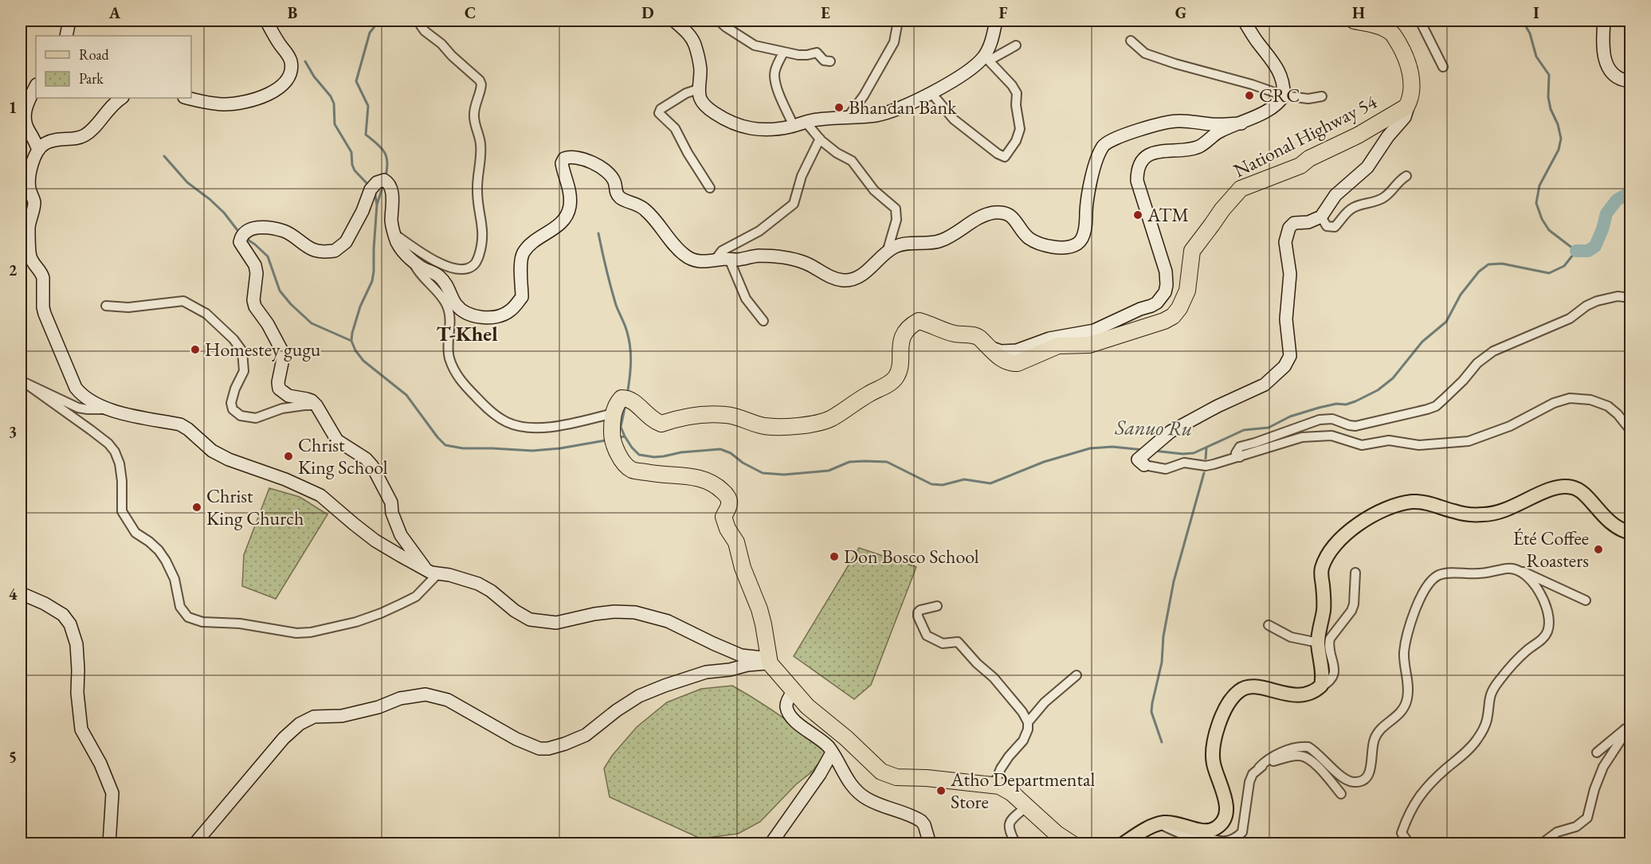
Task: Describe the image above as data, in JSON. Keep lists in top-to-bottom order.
{
  "streets": {
    "highway": ["National Highway 54"]
  },
  "districts": ["T-Khel"],
  "water": ["Sanuo Ru"],
  "places": [
    "CRC",
    "Bhandan Bank",
    "ATM",
    "Homestey gugu",
    "Christ King School",
    "Christ King Church",
    "Été Coffee Roasters",
    "Don Bosco School",
    "Atho Departmental Store"
  ],
  "legend": ["Road", "Park"],
  "grid": {
    "columns": [
      "A",
      "B",
      "C",
      "D",
      "E",
      "F",
      "G",
      "H",
      "I"
    ],
    "rows": [
      "1",
      "2",
      "3",
      "4",
      "5"
    ]
  }
}
